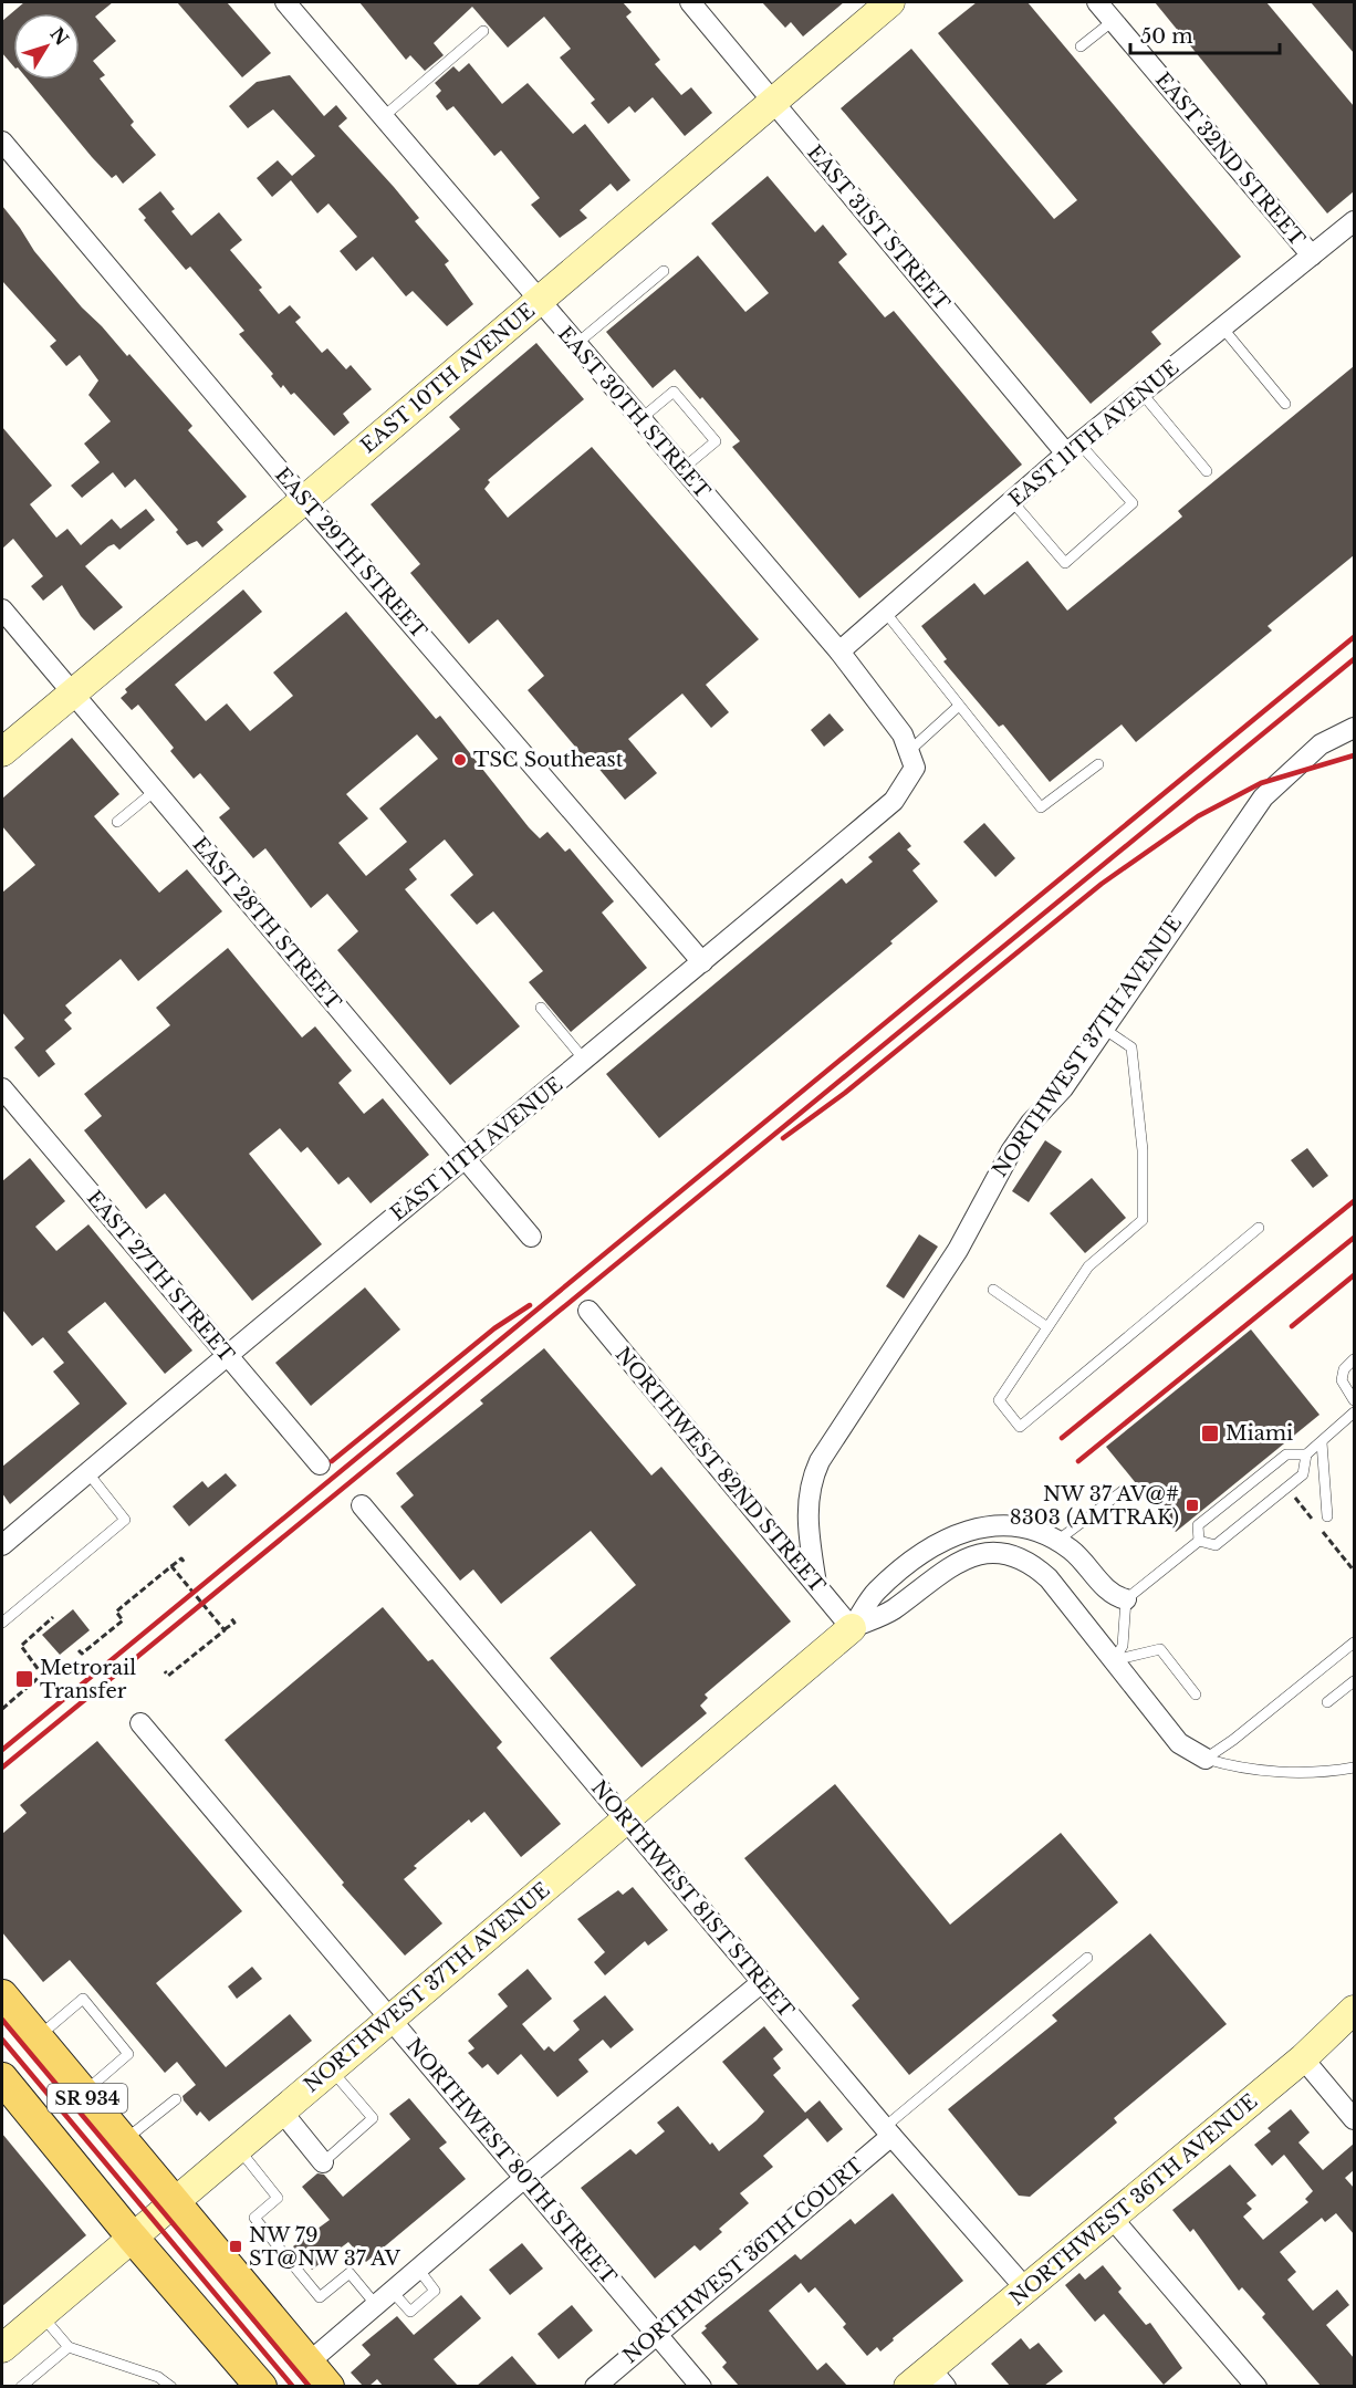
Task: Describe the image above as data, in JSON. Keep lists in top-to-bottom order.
{
  "streets": {
    "main road": ["SR 934"],
    "street": [
      "EAST 32ND STREET",
      "EAST 31ST STREET",
      "EAST 10TH AVENUE",
      "EAST 30TH STREET",
      "EAST 11TH AVENUE",
      "EAST 29TH STREET",
      "EAST 28TH STREET",
      "NORTHWEST 37TH AVENUE",
      "EAST 27TH STREET",
      "NORTHWEST 82ND STREET",
      "NORTHWEST 81ST STREET",
      "NORTHWEST 80TH STREET",
      "NORTHWEST 36TH AVENUE",
      "NORTHWEST 36TH COURT"
    ]
  },
  "crossings": [
    ["EAST 32ND STREET", "EAST 11TH AVENUE"],
    ["EAST 31ST STREET", "EAST 10TH AVENUE"],
    ["EAST 31ST STREET", "EAST 11TH AVENUE"],
    ["EAST 10TH AVENUE", "EAST 30TH STREET"],
    ["EAST 10TH AVENUE", "EAST 29TH STREET"],
    ["EAST 10TH AVENUE", "EAST 28TH STREET"],
    ["EAST 30TH STREET", "EAST 11TH AVENUE"],
    ["EAST 11TH AVENUE", "EAST 29TH STREET"],
    ["EAST 11TH AVENUE", "EAST 28TH STREET"],
    ["EAST 11TH AVENUE", "EAST 27TH STREET"],
    ["NORTHWEST 37TH AVENUE", "NORTHWEST 82ND STREET"],
    ["NORTHWEST 37TH AVENUE", "NORTHWEST 81ST STREET"],
    ["NORTHWEST 37TH AVENUE", "SR 934"],
    ["NORTHWEST 37TH AVENUE", "NORTHWEST 80TH STREET"],
    ["NORTHWEST 81ST STREET", "NORTHWEST 36TH AVENUE"],
    ["NORTHWEST 81ST STREET", "NORTHWEST 36TH COURT"],
    ["NORTHWEST 80TH STREET", "NORTHWEST 36TH COURT"]
  ],
  "places": {
    "other": ["TSC Southeast"],
    "transit": [
      "Miami",
      "NW 37 AV@# 8303 (AMTRAK)",
      "Metrorail Transfer",
      "NW 79 ST@NW 37 AV"
    ]
  },
  "scale_bar": "50 m",
  "north": "top right"
}
